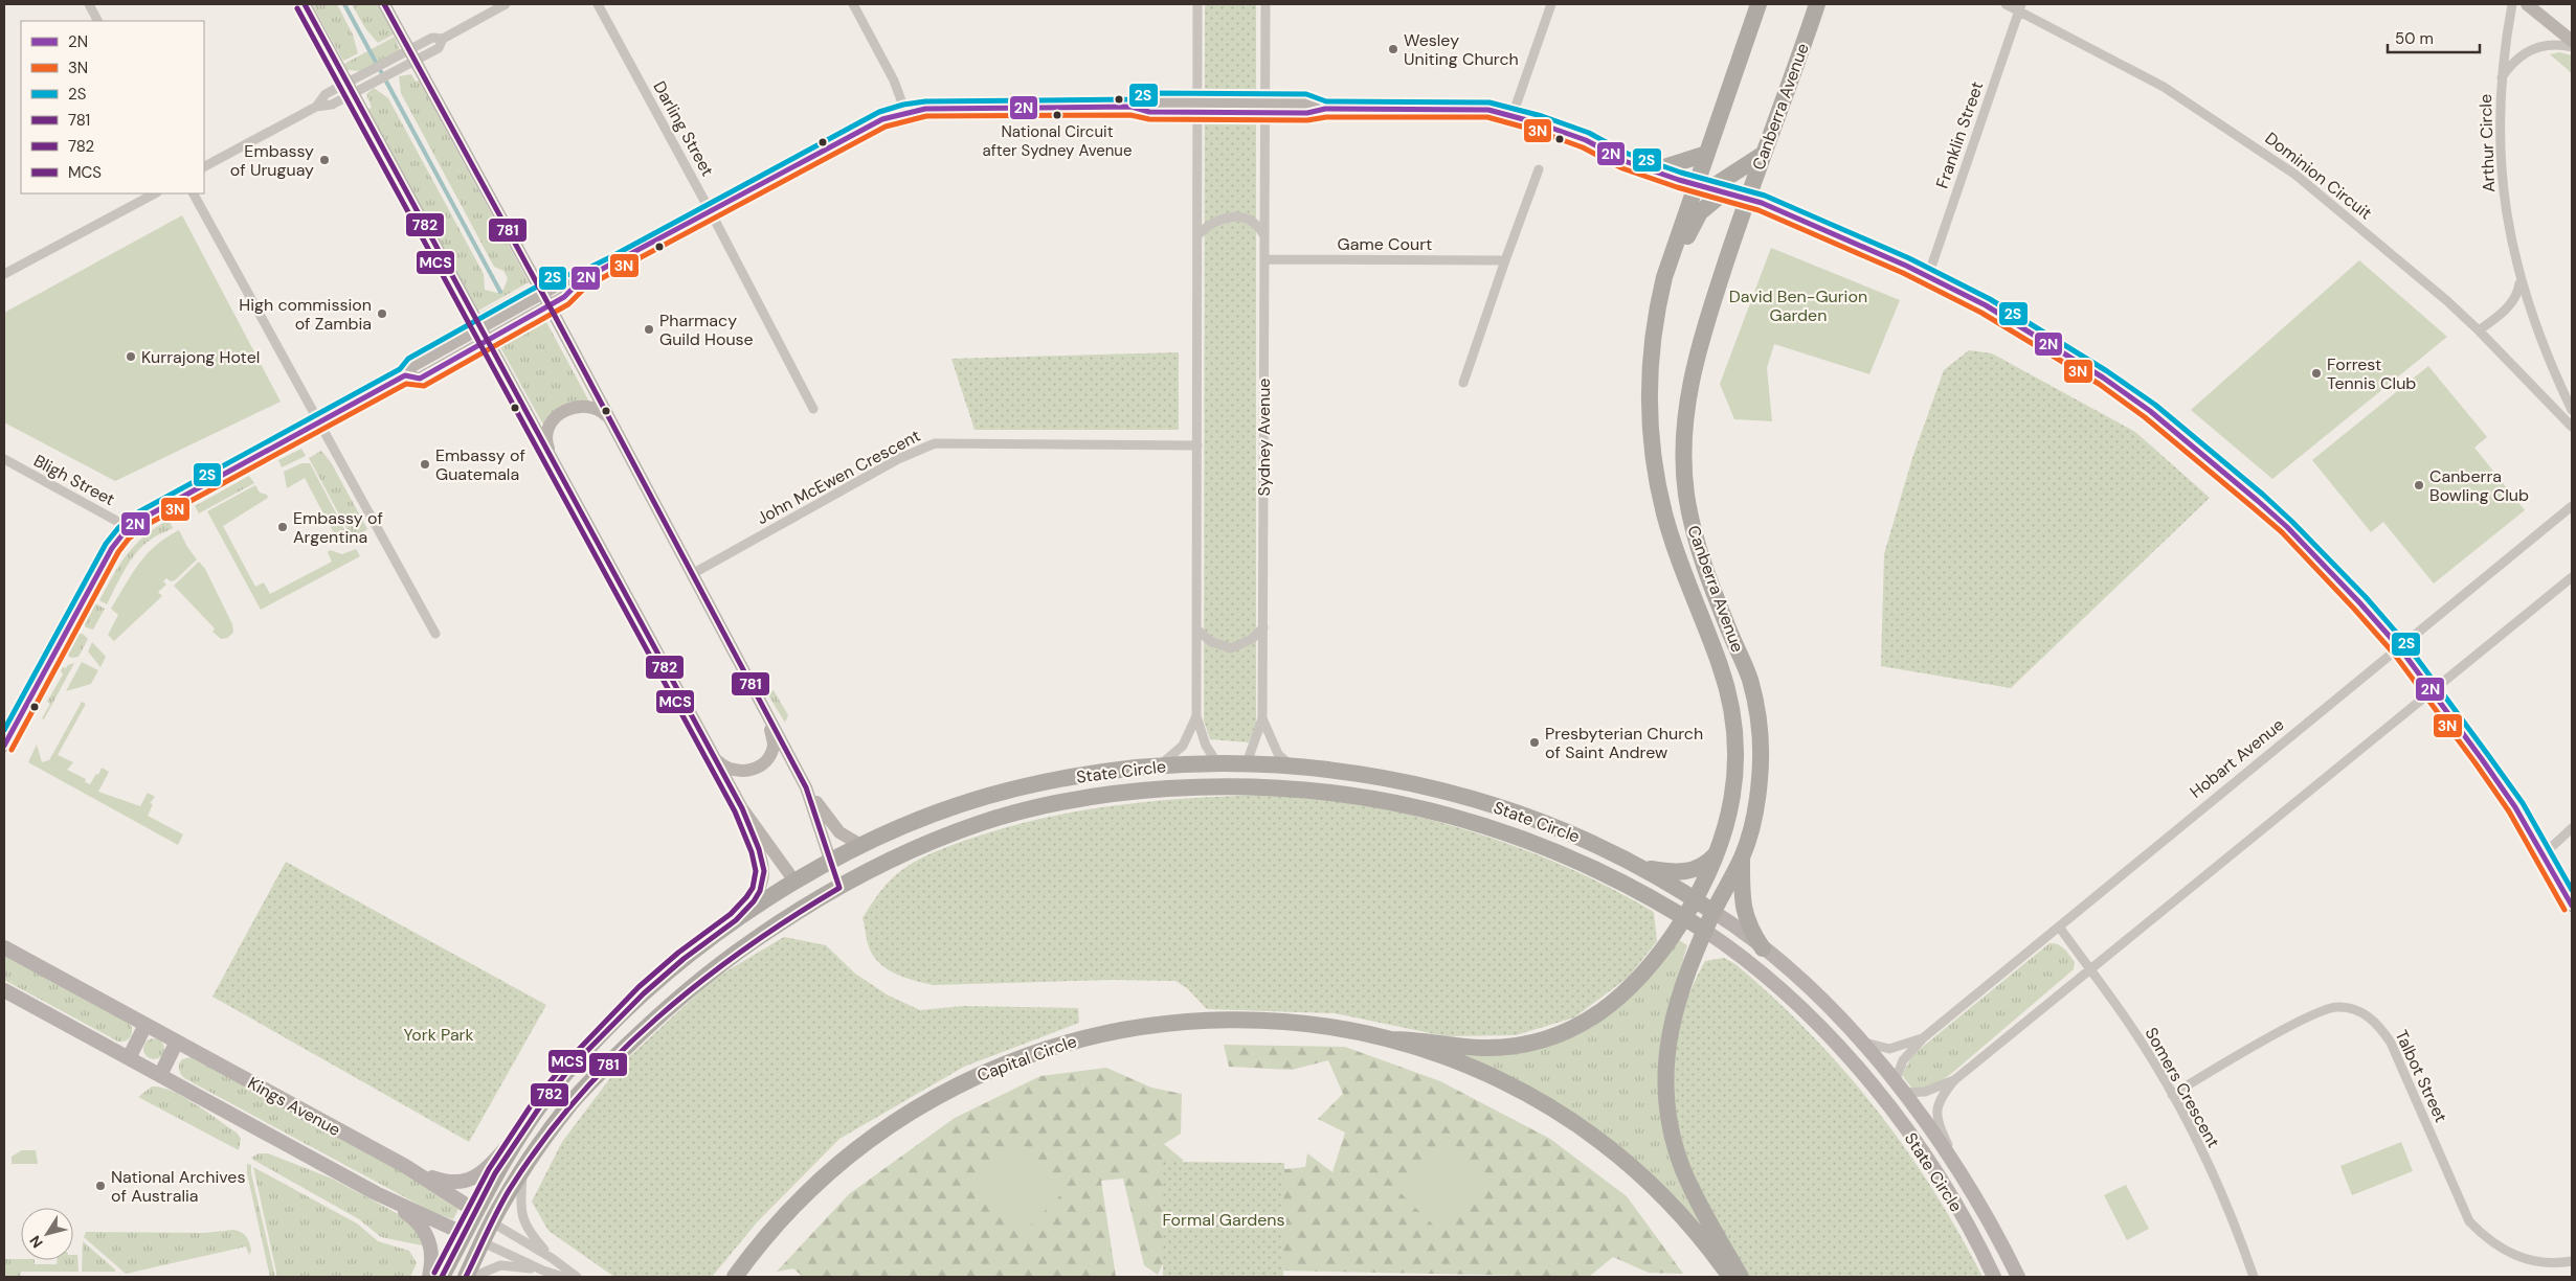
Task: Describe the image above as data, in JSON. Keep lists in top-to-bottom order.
{
  "streets": {
    "highway": [
      "Canberra Avenue",
      "Sydney Avenue",
      "State Circle",
      "Capital Circle",
      "Kings Avenue"
    ],
    "street": [
      "Darling Street",
      "Franklin Street",
      "Arthur Circle",
      "Dominion Circuit",
      "Game Court",
      "John McEwen Crescent",
      "Bligh Street",
      "Hobart Avenue",
      "Talbot Street",
      "Somers Crescent"
    ]
  },
  "crossings": [
    ["Canberra Avenue", "State Circle"],
    ["Canberra Avenue", "Capital Circle"],
    ["Franklin Street", "Dominion Circuit"],
    ["Game Court", "Sydney Avenue"],
    ["Sydney Avenue", "State Circle"],
    ["Hobart Avenue", "State Circle"],
    ["Hobart Avenue", "Somers Crescent"],
    ["State Circle", "Kings Avenue"],
    ["Talbot Street", "Somers Crescent"]
  ],
  "parks": ["David Ben-Gurion Garden", "York Park", "Formal Gardens"],
  "places": [
    "Wesley Uniting Church",
    "National Circuit after Sydney Avenue",
    "Embassy of Uruguay",
    "High commission of Zambia",
    "Pharmacy Guild House",
    "Kurrajong Hotel",
    "Forrest Tennis Club",
    "Embassy of Guatemala",
    "Canberra Bowling Club",
    "Embassy of Argentina",
    "Presbyterian Church of Saint Andrew",
    "National Archives of Australia"
  ],
  "lines": [
    "transit line 781",
    "transit line 782",
    "transit line MCS",
    "transit line 2S",
    "transit line 2N",
    "transit line 3N"
  ],
  "legend": [
    "2N",
    "3N",
    "2S",
    "781",
    "782",
    "MCS"
  ],
  "scale_bar": "50 m",
  "north": "bottom left"
}
